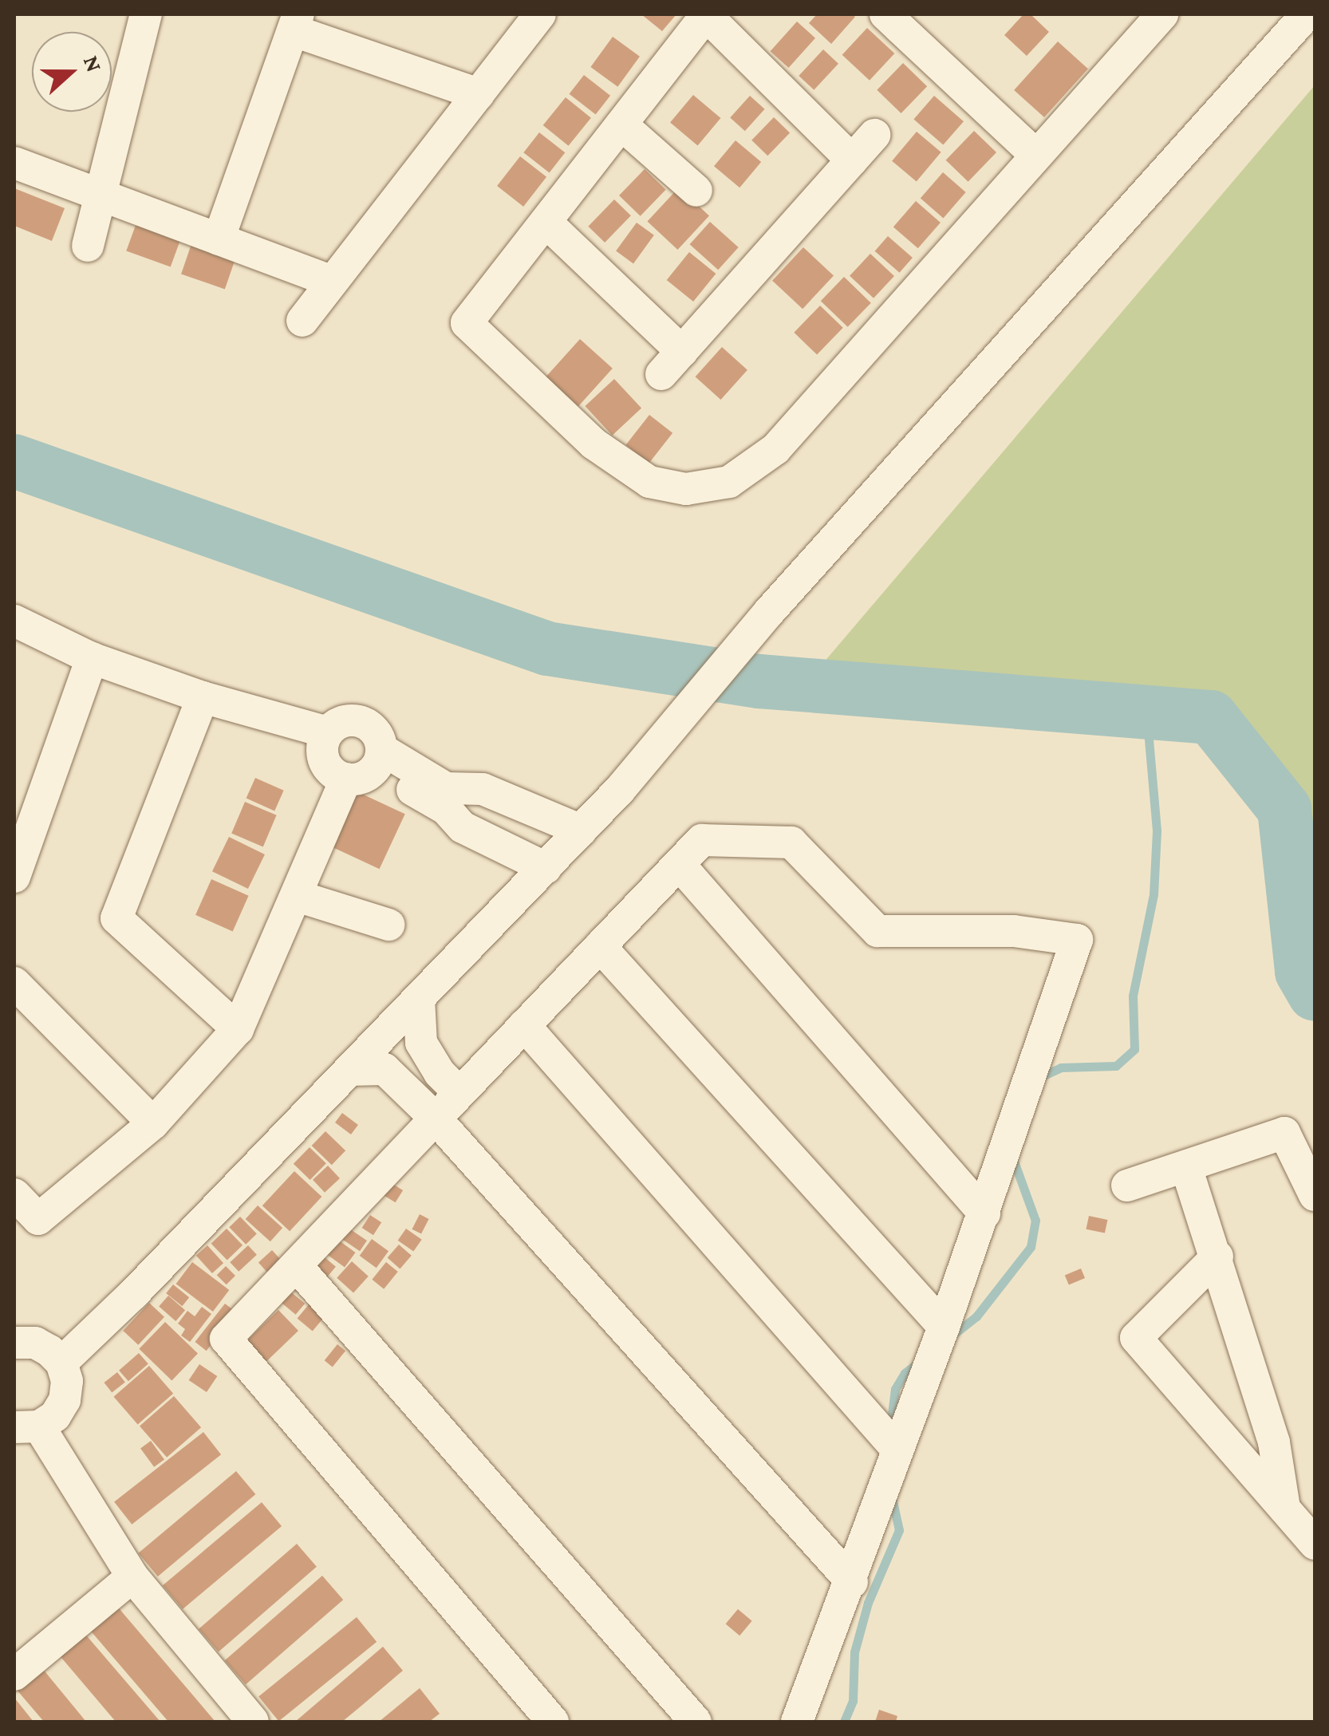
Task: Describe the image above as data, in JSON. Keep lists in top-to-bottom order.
{
  "north": "right"
}
